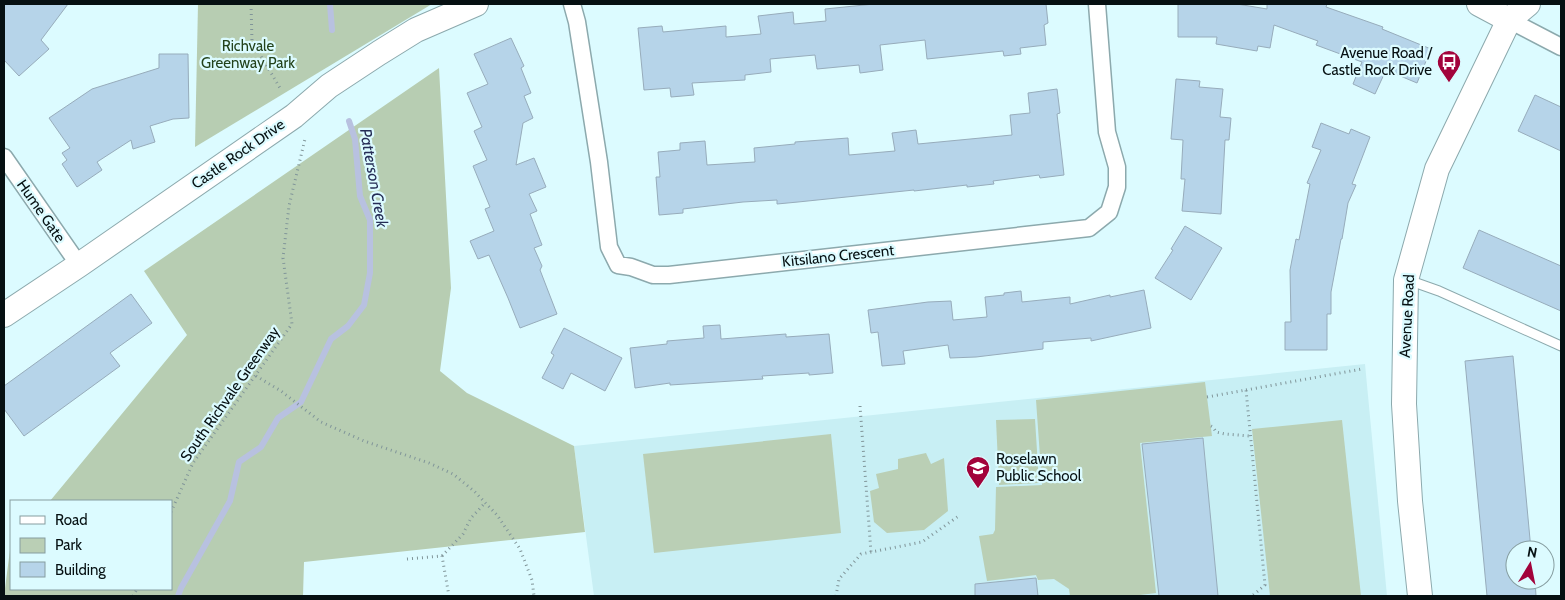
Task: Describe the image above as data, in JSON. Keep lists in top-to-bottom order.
{
  "streets": {
    "street": [
      "Castle Rock Drive",
      "Hume Gate",
      "Kitsilano Crescent",
      "Avenue Road"
    ],
    "path": ["South Richvale Greenway"]
  },
  "crossings": [
    ["Castle Rock Drive", "Hume Gate"]
  ],
  "water": ["Patterson Creek"],
  "parks": ["Richvale Greenway Park"],
  "places": {
    "bus stop": ["Avenue Road / Castle Rock Drive"],
    "school or university": ["Roselawn Public School"]
  },
  "legend": ["Road", "Park", "Building"],
  "north": "top"
}
